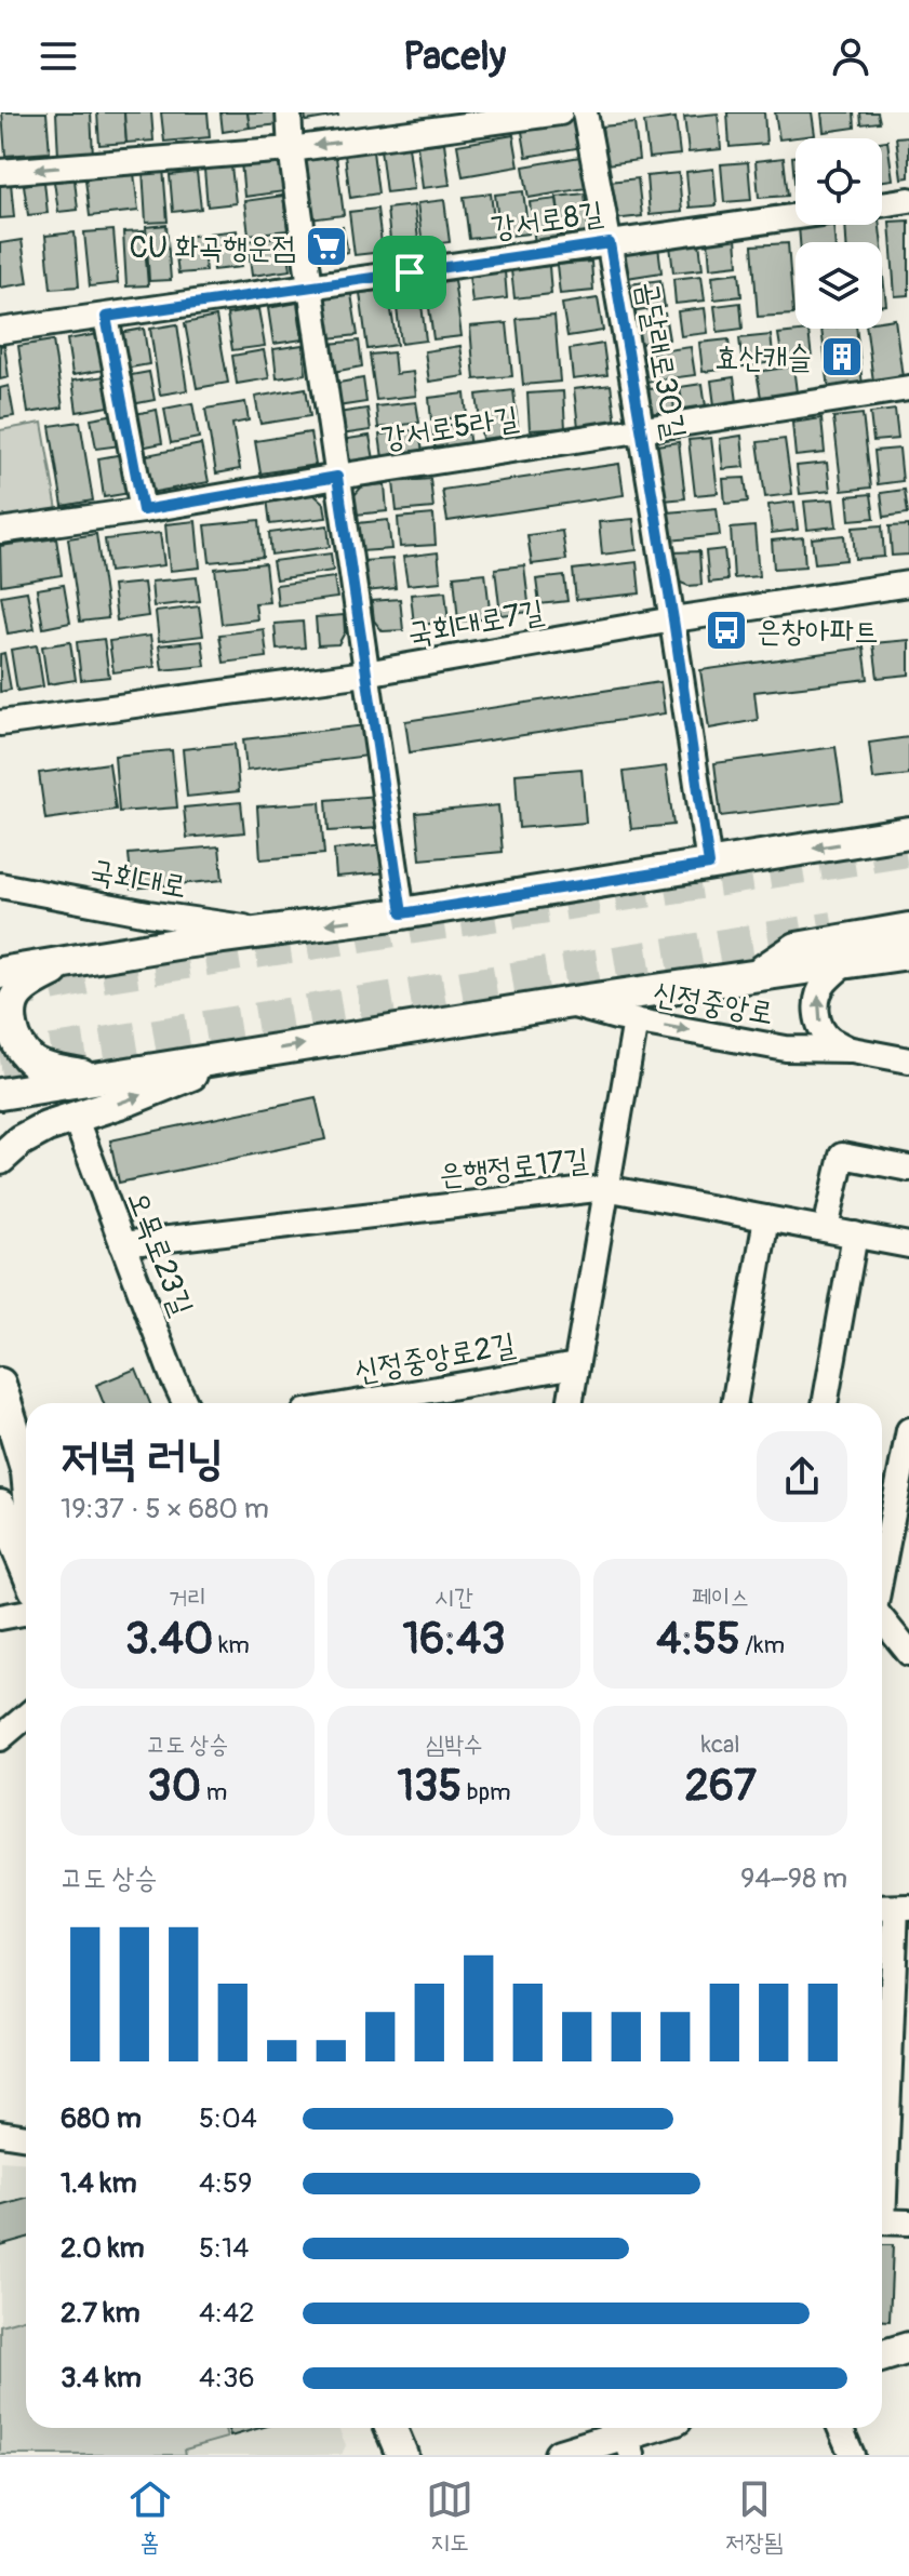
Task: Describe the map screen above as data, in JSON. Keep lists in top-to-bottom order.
{
  "streets": {
    "street": [
      "강서로8길",
      "곰달래로30길",
      "강서로5라길",
      "국회대로7길",
      "국회대로",
      "신정중앙로",
      "은행정로17길",
      "오목로23길",
      "신정중앙로2길"
    ]
  },
  "crossings": [
    ["강서로8길", "곰달래로30길"],
    ["곰달래로30길", "강서로5라길"],
    ["곰달래로30길", "국회대로7길"],
    ["은행정로17길", "오목로23길"]
  ],
  "places": {
    "supermarket": ["CU 화곡행운점"],
    "building": ["효산캐슬"],
    "bus stop": ["은창아파트"]
  },
  "page": {
    "header": "Pacely",
    "heading": ["저녁 러닝", "19:37 · 5 × 680 m"],
    "stats": [
      ["거리", "3.40 km"],
      ["시간", "16:43"],
      ["페이스", "4:55 /km"],
      ["고도 상승", "30 m"],
      ["심박수", "135 bpm"],
      ["kcal", "267"]
    ],
    "chart": ["고도 상승", "94–98 m"],
    "list": [
      {
        "name": "680 m",
        "note": "5:04"
      },
      {
        "name": "1.4 km",
        "note": "4:59"
      },
      {
        "name": "2.0 km",
        "note": "5:14"
      },
      {
        "name": "2.7 km",
        "note": "4:42"
      },
      {
        "name": "3.4 km",
        "note": "4:36"
      }
    ],
    "tabs": ["홈", "지도", "저장됨"]
  }
}
